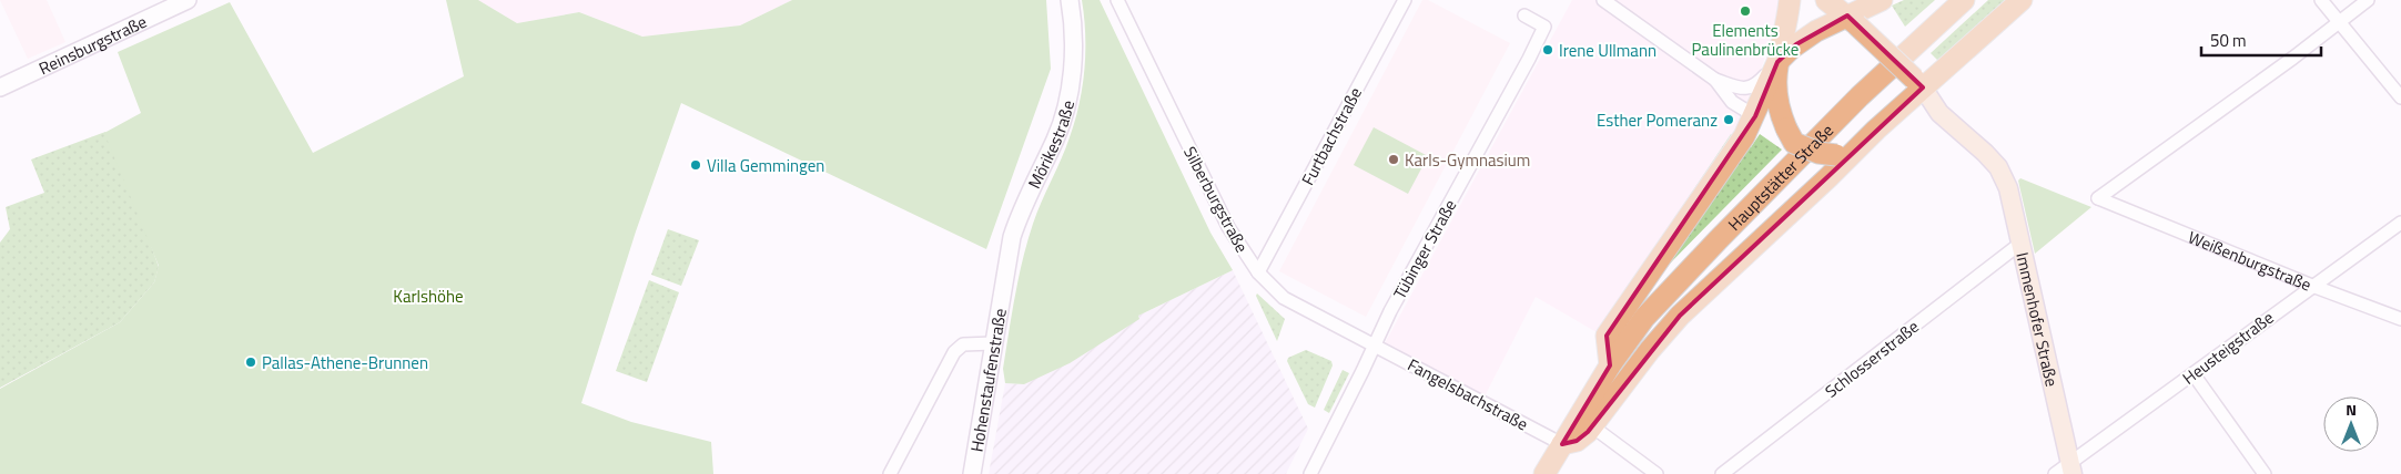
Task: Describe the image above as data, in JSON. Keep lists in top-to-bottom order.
{
  "streets": {
    "main road": ["Hauptstätter Straße", "Immenhofer Straße"],
    "street": [
      "Reinsburgstraße",
      "Furtbachstraße",
      "Mörikestraße",
      "Silberburgstraße",
      "Tübinger Straße",
      "Weißenburgstraße",
      "Heusteigstraße",
      "Schlosserstraße",
      "Hohenstaufenstraße",
      "Fangelsbachstraße"
    ]
  },
  "crossings": [
    ["Furtbachstraße", "Silberburgstraße"],
    ["Mörikestraße", "Hohenstaufenstraße"],
    ["Hauptstätter Straße", "Fangelsbachstraße"],
    ["Silberburgstraße", "Tübinger Straße"],
    ["Silberburgstraße", "Fangelsbachstraße"],
    ["Tübinger Straße", "Fangelsbachstraße"],
    ["Weißenburgstraße", "Heusteigstraße"],
    ["Immenhofer Straße", "Heusteigstraße"],
    ["Immenhofer Straße", "Schlosserstraße"]
  ],
  "parks": ["Karlshöhe"],
  "places": [
    "Elements Paulinenbrücke",
    "Irene Ullmann",
    "Esther Pomeranz",
    "Karls-Gymnasium",
    "Villa Gemmingen",
    "Pallas-Athene-Brunnen"
  ],
  "scale_bar": "50 m",
  "north": "top"
}
